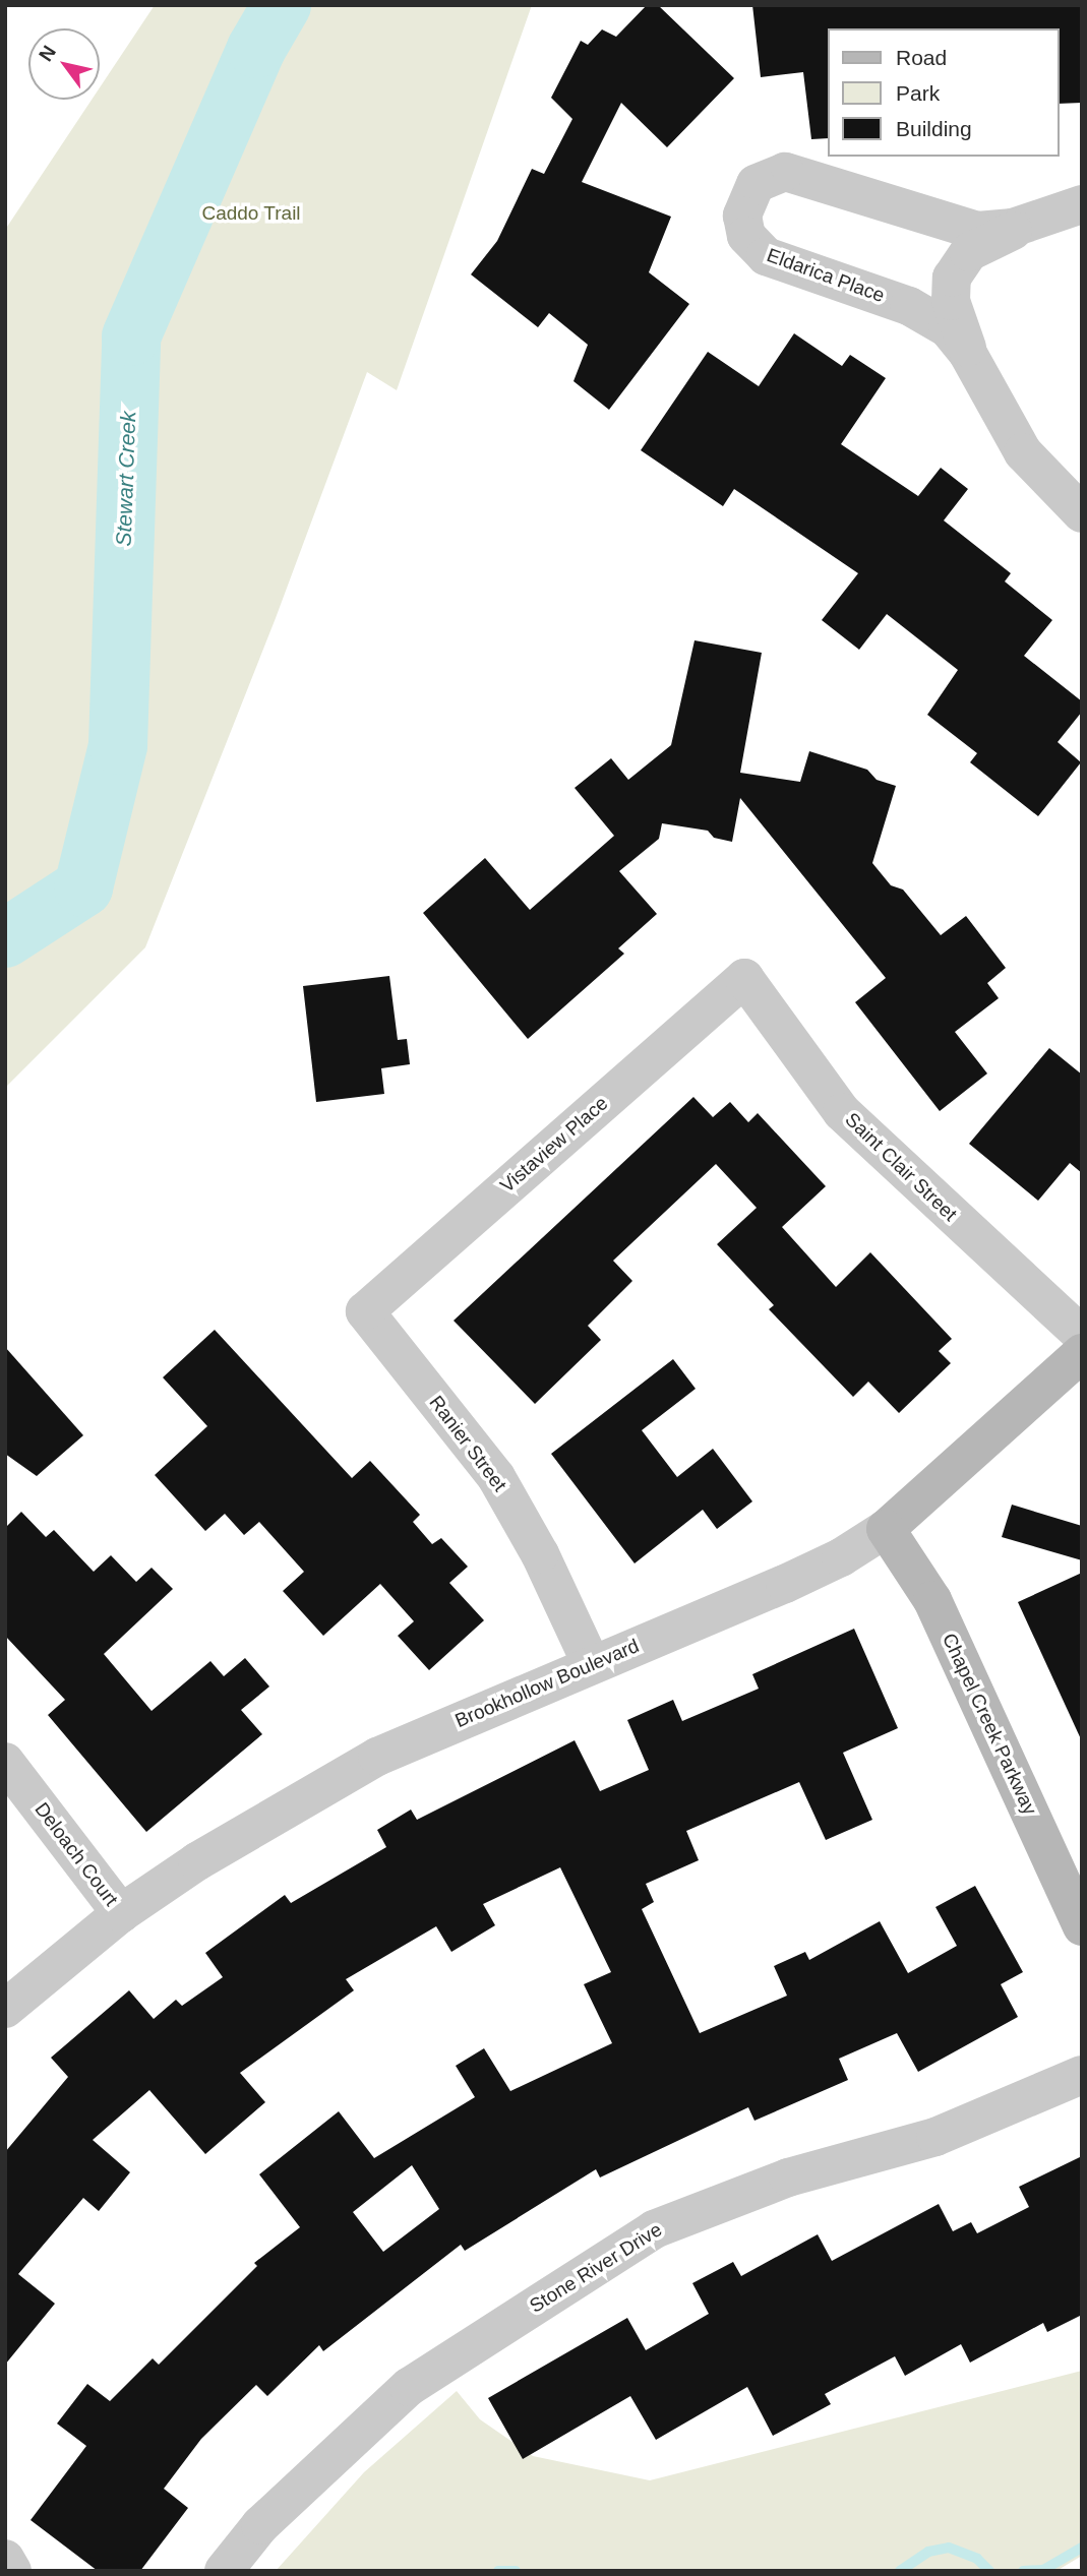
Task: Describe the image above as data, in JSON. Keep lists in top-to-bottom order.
{
  "streets": {
    "street": [
      "Eldarica Place",
      "Vistaview Place",
      "Saint Clair Street",
      "Ranier Street",
      "Brookhollow Boulevard",
      "Chapel Creek Parkway",
      "Deloach Court",
      "Stone River Drive"
    ]
  },
  "crossings": [
    ["Vistaview Place", "Saint Clair Street"],
    ["Vistaview Place", "Ranier Street"],
    ["Ranier Street", "Brookhollow Boulevard"],
    ["Brookhollow Boulevard", "Chapel Creek Parkway"],
    ["Brookhollow Boulevard", "Deloach Court"]
  ],
  "water": ["Stewart Creek"],
  "parks": ["Caddo Trail"],
  "legend": ["Road", "Park", "Building"],
  "north": "top left"
}
